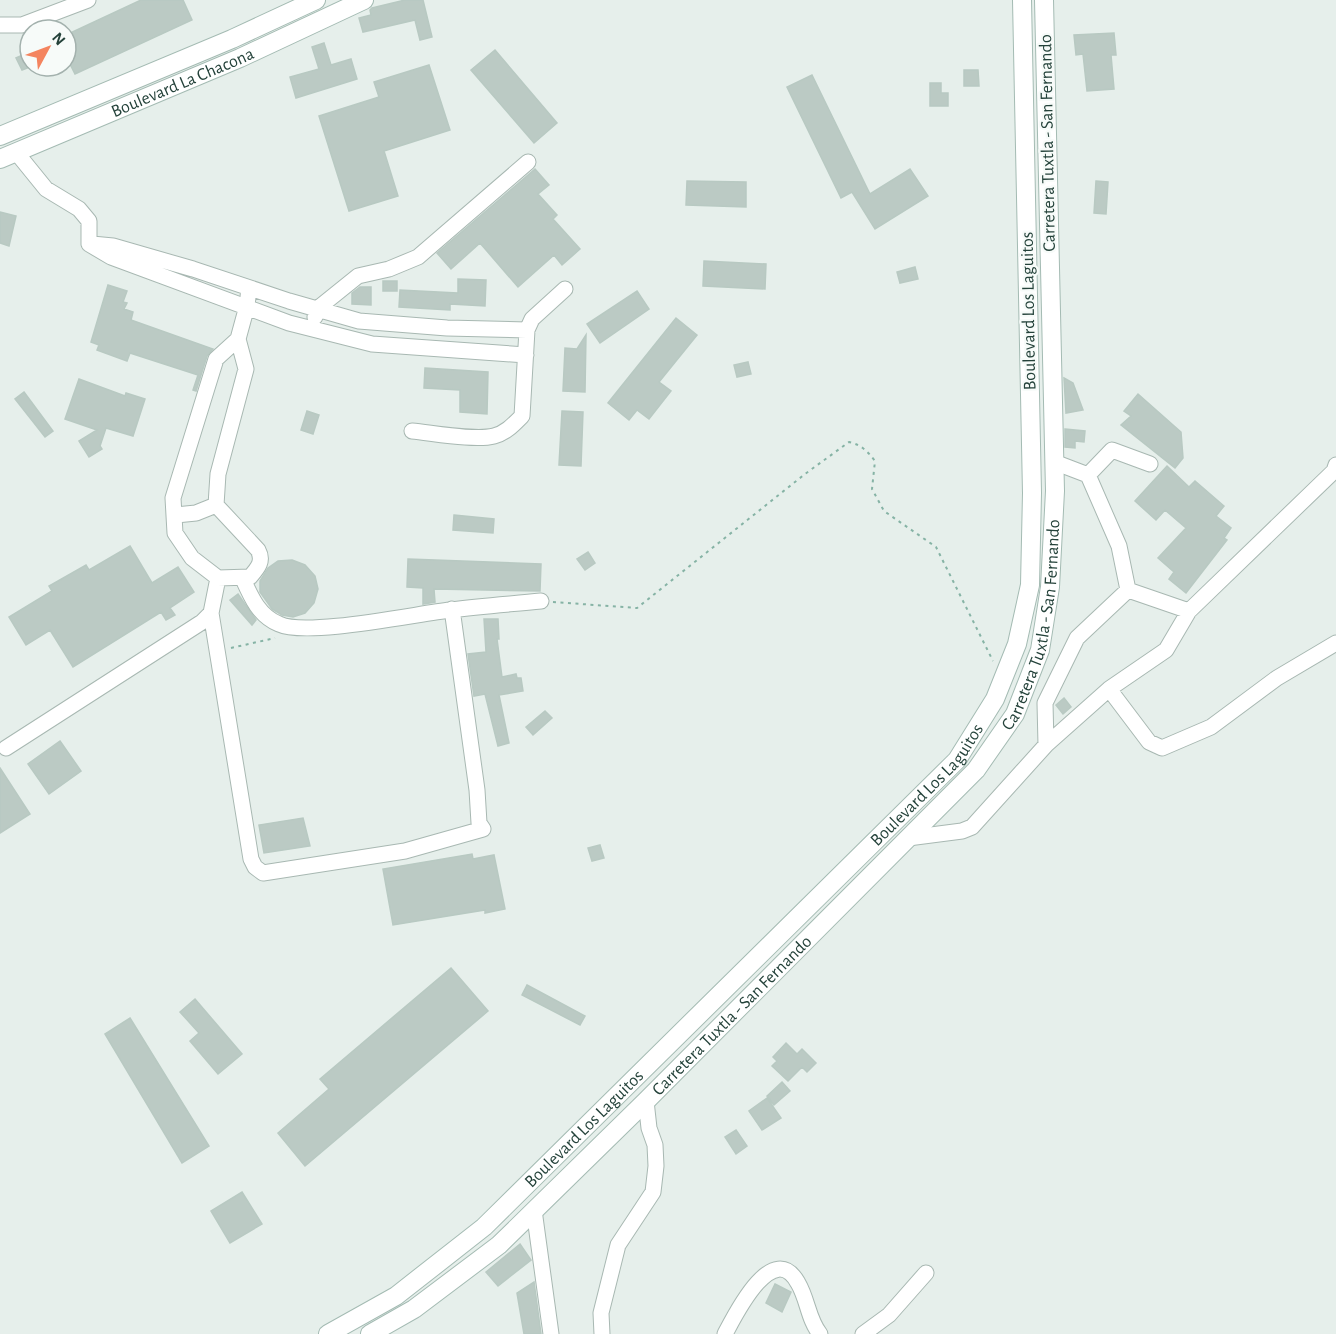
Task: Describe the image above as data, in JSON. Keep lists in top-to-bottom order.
{
  "streets": {
    "main road": ["Boulevard La Chacona", "Carretera Tuxtla - San Fernando", "Boulevard Los Laguitos"]
  },
  "north": "top right"
}
